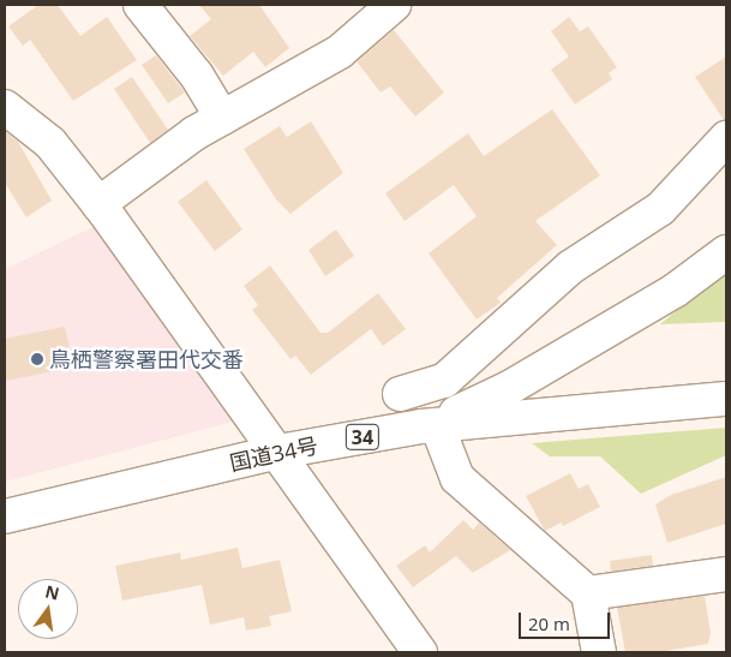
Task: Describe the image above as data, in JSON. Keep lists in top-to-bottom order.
{
  "streets": {
    "main road": ["34", "国道34号"]
  },
  "places": ["鳥栖警察署田代交番"],
  "scale_bar": "20 m",
  "north": "top"
}
